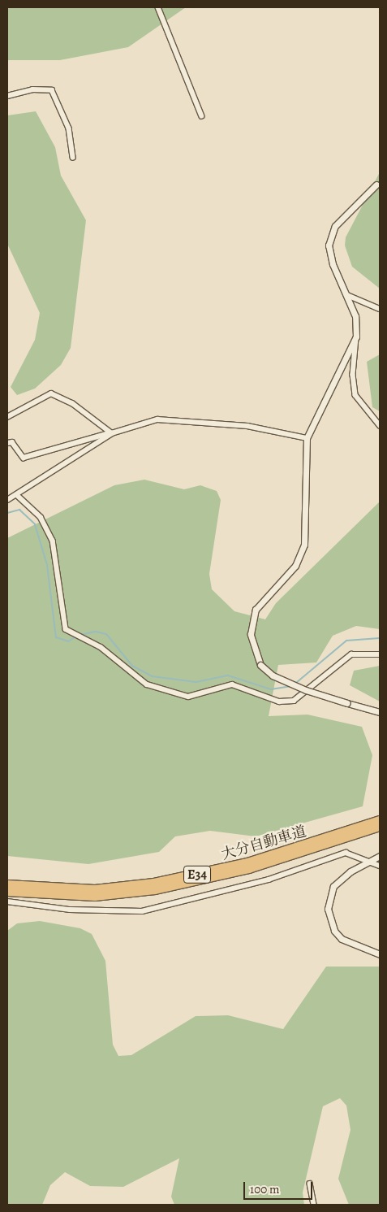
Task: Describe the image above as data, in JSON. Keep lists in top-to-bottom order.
{
  "streets": {
    "highway": ["大分自動車道", "E34"]
  },
  "scale_bar": "100 m"
}
